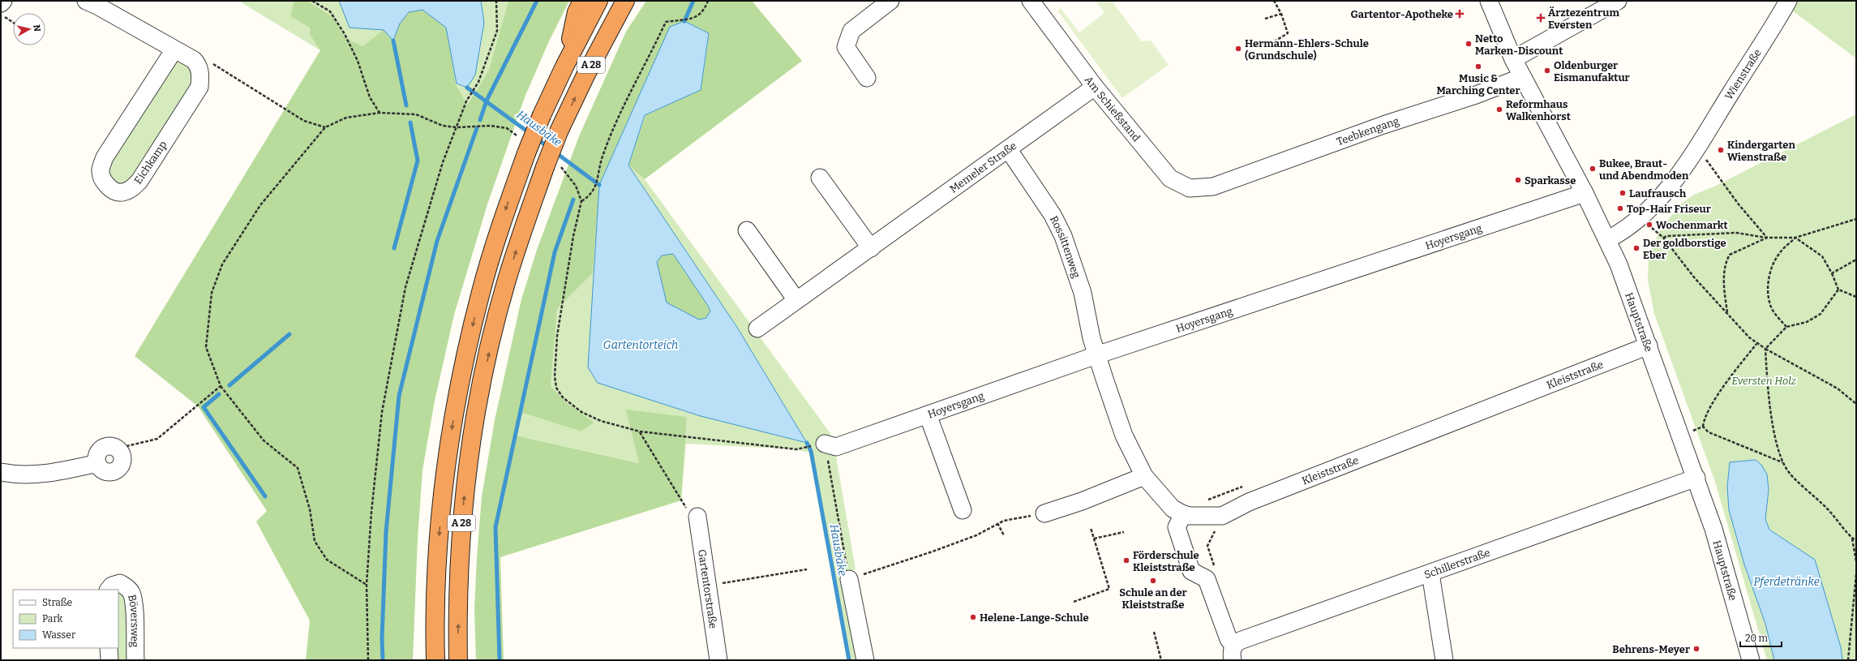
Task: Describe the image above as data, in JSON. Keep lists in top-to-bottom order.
{
  "streets": {
    "highway": ["A 28"],
    "street": [
      "Wienstraße",
      "Am Schießstand",
      "Teebkengang",
      "Eichkamp",
      "Memeler Straße",
      "Hoyersgang",
      "Rossittenweg",
      "Hauptstraße",
      "Kleiststraße",
      "Schillerstraße",
      "Gartentorstraße",
      "Böversweg"
    ]
  },
  "crossings": [
    ["Wienstraße", "Hauptstraße"],
    ["Am Schießstand", "Teebkengang"],
    ["Am Schießstand", "Memeler Straße"],
    ["Teebkengang", "Hauptstraße"],
    ["Memeler Straße", "Rossittenweg"],
    ["Hoyersgang", "Rossittenweg"],
    ["Hoyersgang", "Hauptstraße"],
    ["Hauptstraße", "Kleiststraße"],
    ["Hauptstraße", "Schillerstraße"]
  ],
  "water": ["Hausbäke", "Gartentorteich", "Pferdetränke"],
  "parks": ["Eversten Holz"],
  "places": {
    "health": ["Gartentor-Apotheke", "Ärztezentrum Eversten"],
    "other": [
      "Netto Marken-Discount",
      "Hermann-Ehlers-Schule (Grundschule)",
      "Music & Marching Center",
      "Oldenburger Eismanufaktur",
      "Reformhaus Walkenhorst",
      "Kindergarten Wienstraße",
      "Bukee, Braut- und Abendmoden",
      "Sparkasse",
      "Laufrausch",
      "Top-Hair Friseur",
      "Wochenmarkt",
      "Der goldborstige Eber",
      "Förderschule Kleiststraße",
      "Schule an der Kleiststraße",
      "Helene-Lange-Schule",
      "Behrens-Meyer"
    ]
  },
  "legend": ["Straße", "Park", "Wasser"],
  "scale_bar": "20 m",
  "north": "right"
}
